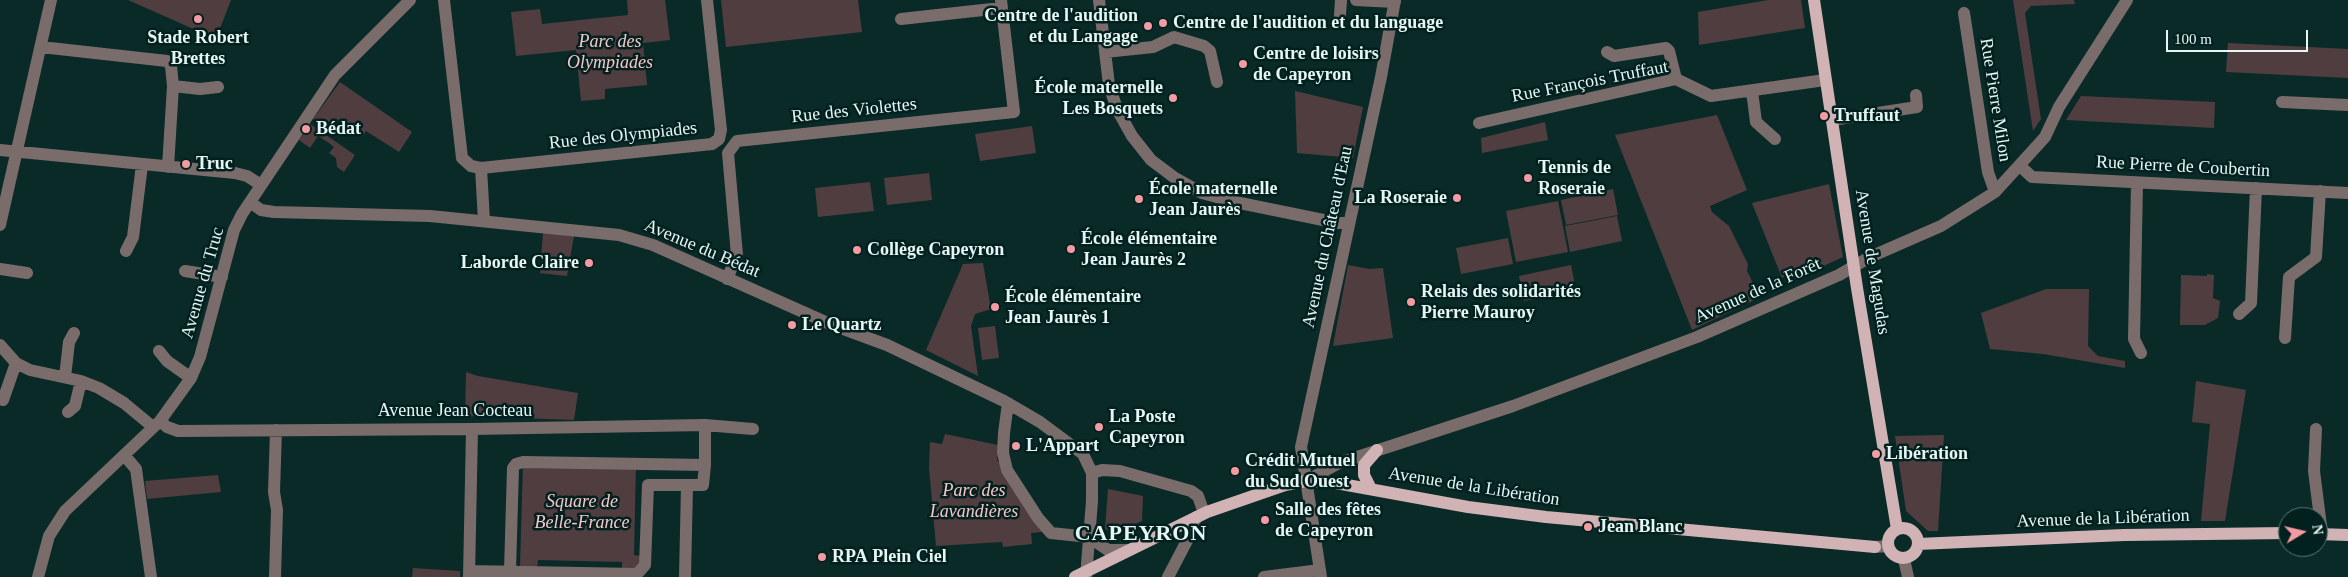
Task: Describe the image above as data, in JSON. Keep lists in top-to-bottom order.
{
  "streets": {
    "main road": ["Avenue de Magudas", "Avenue de la Libération"],
    "street": [
      "Rue François Truffaut",
      "Rue Pierre Milon",
      "Rue des Violettes",
      "Rue des Olympiades",
      "Rue Pierre de Coubertin",
      "Avenue du Château d'Eau",
      "Avenue du Bédat",
      "Avenue du Truc",
      "Avenue de la Forêt",
      "Avenue Jean Cocteau"
    ]
  },
  "crossings": [
    ["Rue François Truffaut", "Avenue de Magudas"],
    ["Rue Pierre Milon", "Avenue de la Forêt"],
    ["Rue des Violettes", "Avenue du Bédat"],
    ["Rue Pierre de Coubertin", "Avenue de la Forêt"],
    ["Avenue du Château d'Eau", "Avenue de la Forêt"],
    ["Avenue du Château d'Eau", "Avenue de la Libération"],
    ["Avenue du Bédat", "Avenue du Truc"],
    ["Avenue de Magudas", "Avenue de la Forêt"],
    ["Avenue de Magudas", "Avenue de la Libération"],
    ["Avenue du Truc", "Avenue Jean Cocteau"],
    ["Avenue de la Forêt", "Avenue de la Libération"]
  ],
  "districts": ["CAPEYRON"],
  "parks": ["Parc des Olympiades", "Parc des Lavandières", "Square de Belle-France"],
  "places": [
    "Stade Robert Brettes",
    "Centre de l'audition et du language",
    "Centre de l'audition et du Langage",
    "Centre de loisirs de Capeyron",
    "École maternelle Les Bosquets",
    "Truffaut",
    "Bédat",
    "Truc",
    "Tennis de Roseraie",
    "La Roseraie",
    "École maternelle Jean Jaurès",
    "École élémentaire Jean Jaurès 2",
    "Collège Capeyron",
    "Laborde Claire",
    "Relais des solidarités Pierre Mauroy",
    "École élémentaire Jean Jaurès 1",
    "Le Quartz",
    "La Poste Capeyron",
    "L'Appart",
    "Libération",
    "Crédit Mutuel du Sud Ouest",
    "Salle des fêtes de Capeyron",
    "Jean Blanc",
    "RPA Plein Ciel"
  ],
  "scale_bar": "100 m",
  "north": "right"
}
